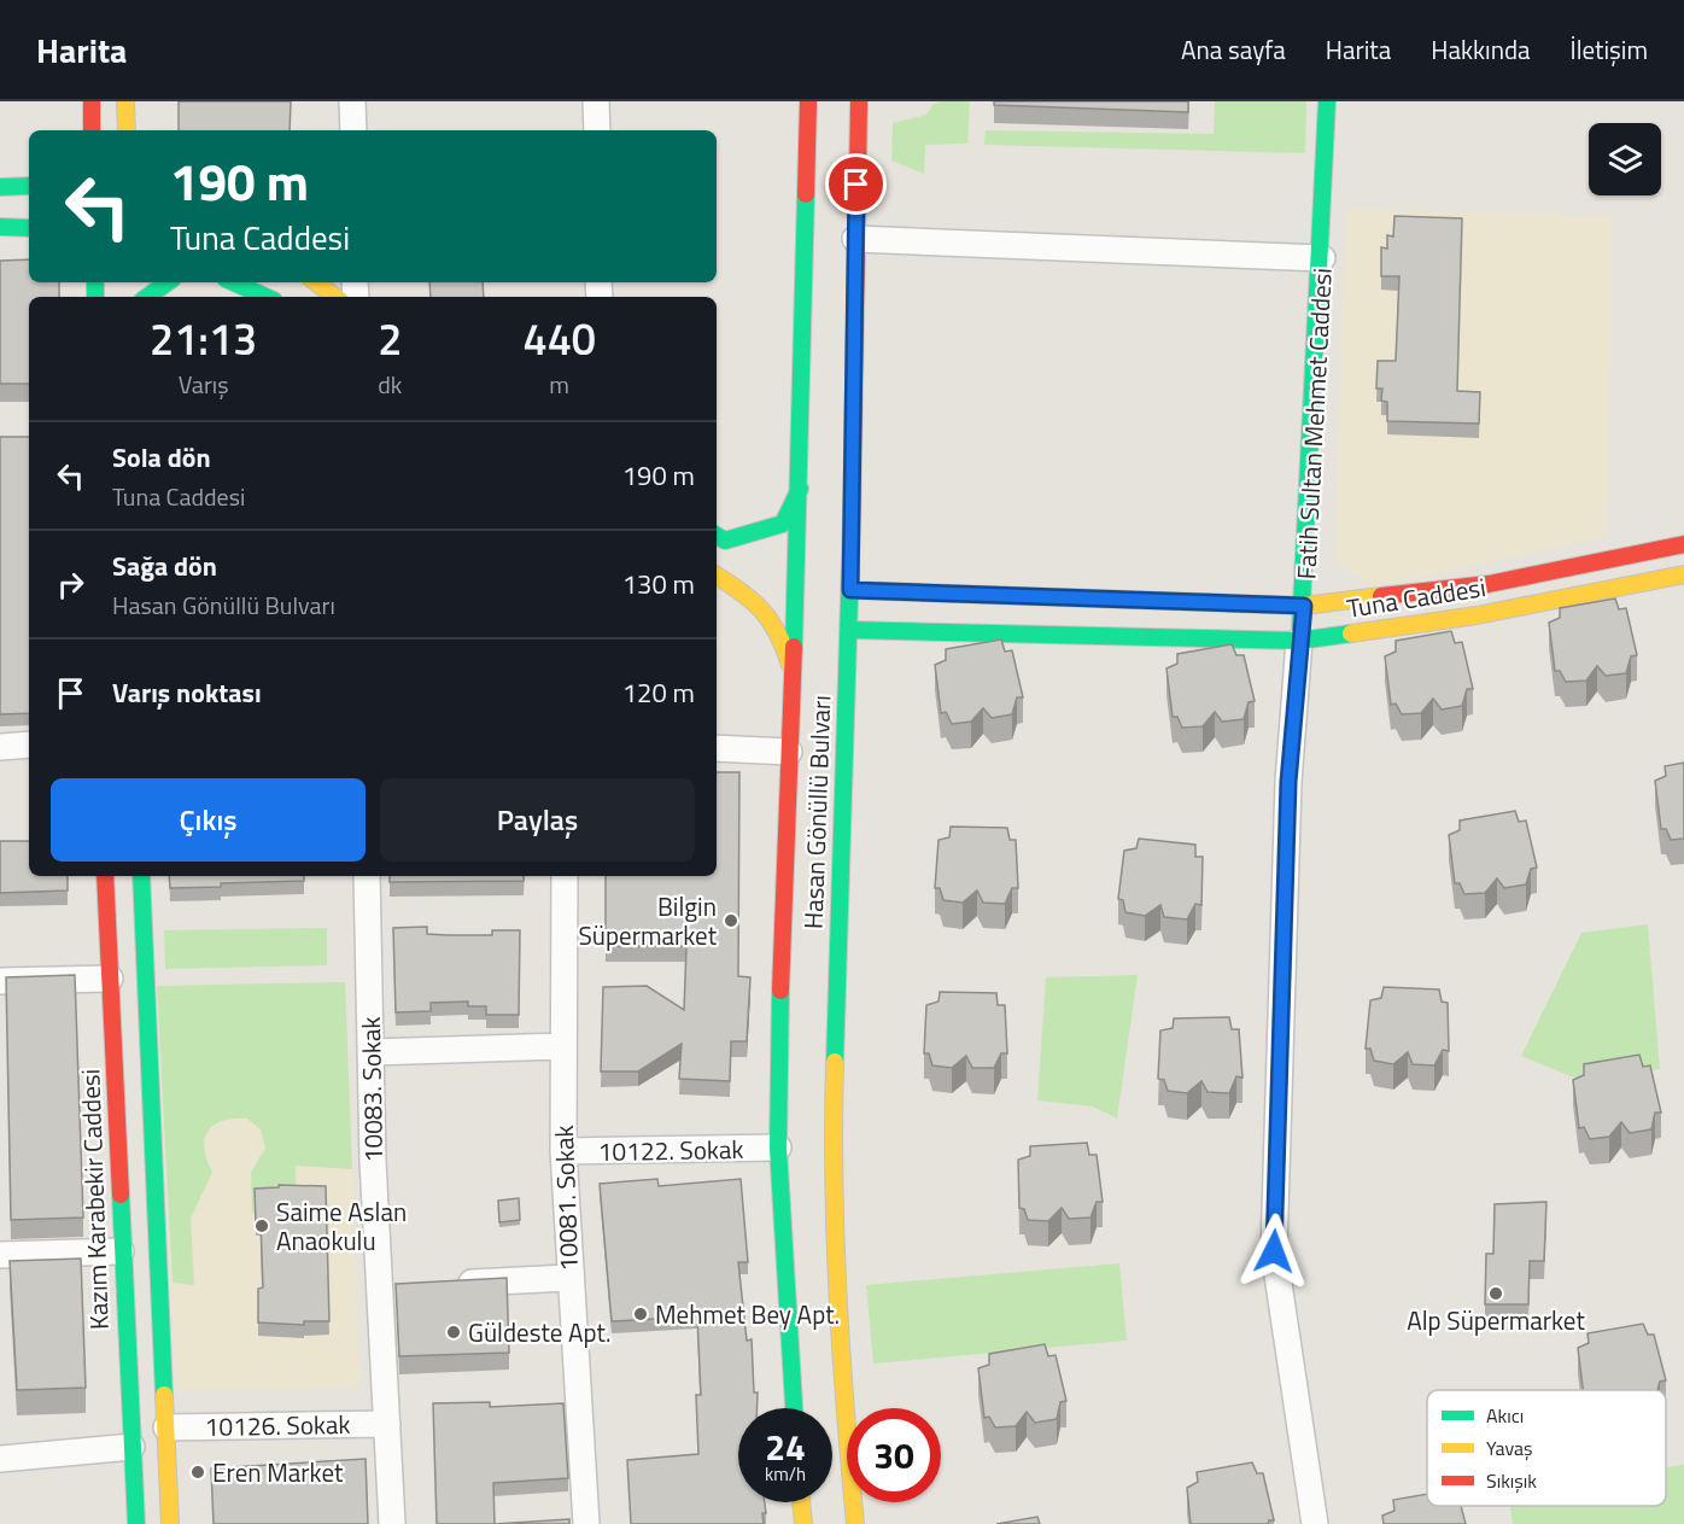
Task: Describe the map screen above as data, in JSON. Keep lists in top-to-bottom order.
{
  "streets": {
    "street": [
      "Fatih Sultan Mehmet Caddesi",
      "Tuna Caddesi",
      "Hasan Gönüllü Bulvarı",
      "10083. Sokak",
      "10122. Sokak",
      "10081. Sokak",
      "Kazım Karabekir Caddesi",
      "10126. Sokak"
    ]
  },
  "crossings": [
    ["Fatih Sultan Mehmet Caddesi", "Tuna Caddesi"],
    ["Tuna Caddesi", "Hasan Gönüllü Bulvarı"],
    ["Hasan Gönüllü Bulvarı", "10122. Sokak"],
    ["10083. Sokak", "10126. Sokak"],
    ["10122. Sokak", "10081. Sokak"]
  ],
  "places": [
    "Bilgin Süpermarket",
    "Saime Aslan Anaokulu",
    "Alp Süpermarket",
    "Mehmet Bey Apt.",
    "Güldeste Apt.",
    "Eren Market"
  ],
  "legend": ["Akıcı", "Yavaş", "Sıkışık"],
  "page": {
    "header": "Harita",
    "nav": [
      "Ana sayfa",
      "Harita",
      "Hakkında",
      "İletişim"
    ],
    "turn": ["190 m", "Tuna Caddesi"],
    "eta": [
      "21:13",
      "Varış",
      "2",
      "dk",
      "440",
      "m"
    ],
    "list": [
      {
        "name": "Sola dön",
        "note": "Tuna Caddesi",
        "value": "190 m"
      },
      {
        "name": "Sağa dön",
        "note": "Hasan Gönüllü Bulvarı",
        "value": "130 m"
      },
      {
        "name": "Varış noktası",
        "value": "120 m"
      }
    ],
    "buttons": ["Çıkış", "Paylaş"],
    "speed": "24 km/h",
    "limit": "30"
  }
}
